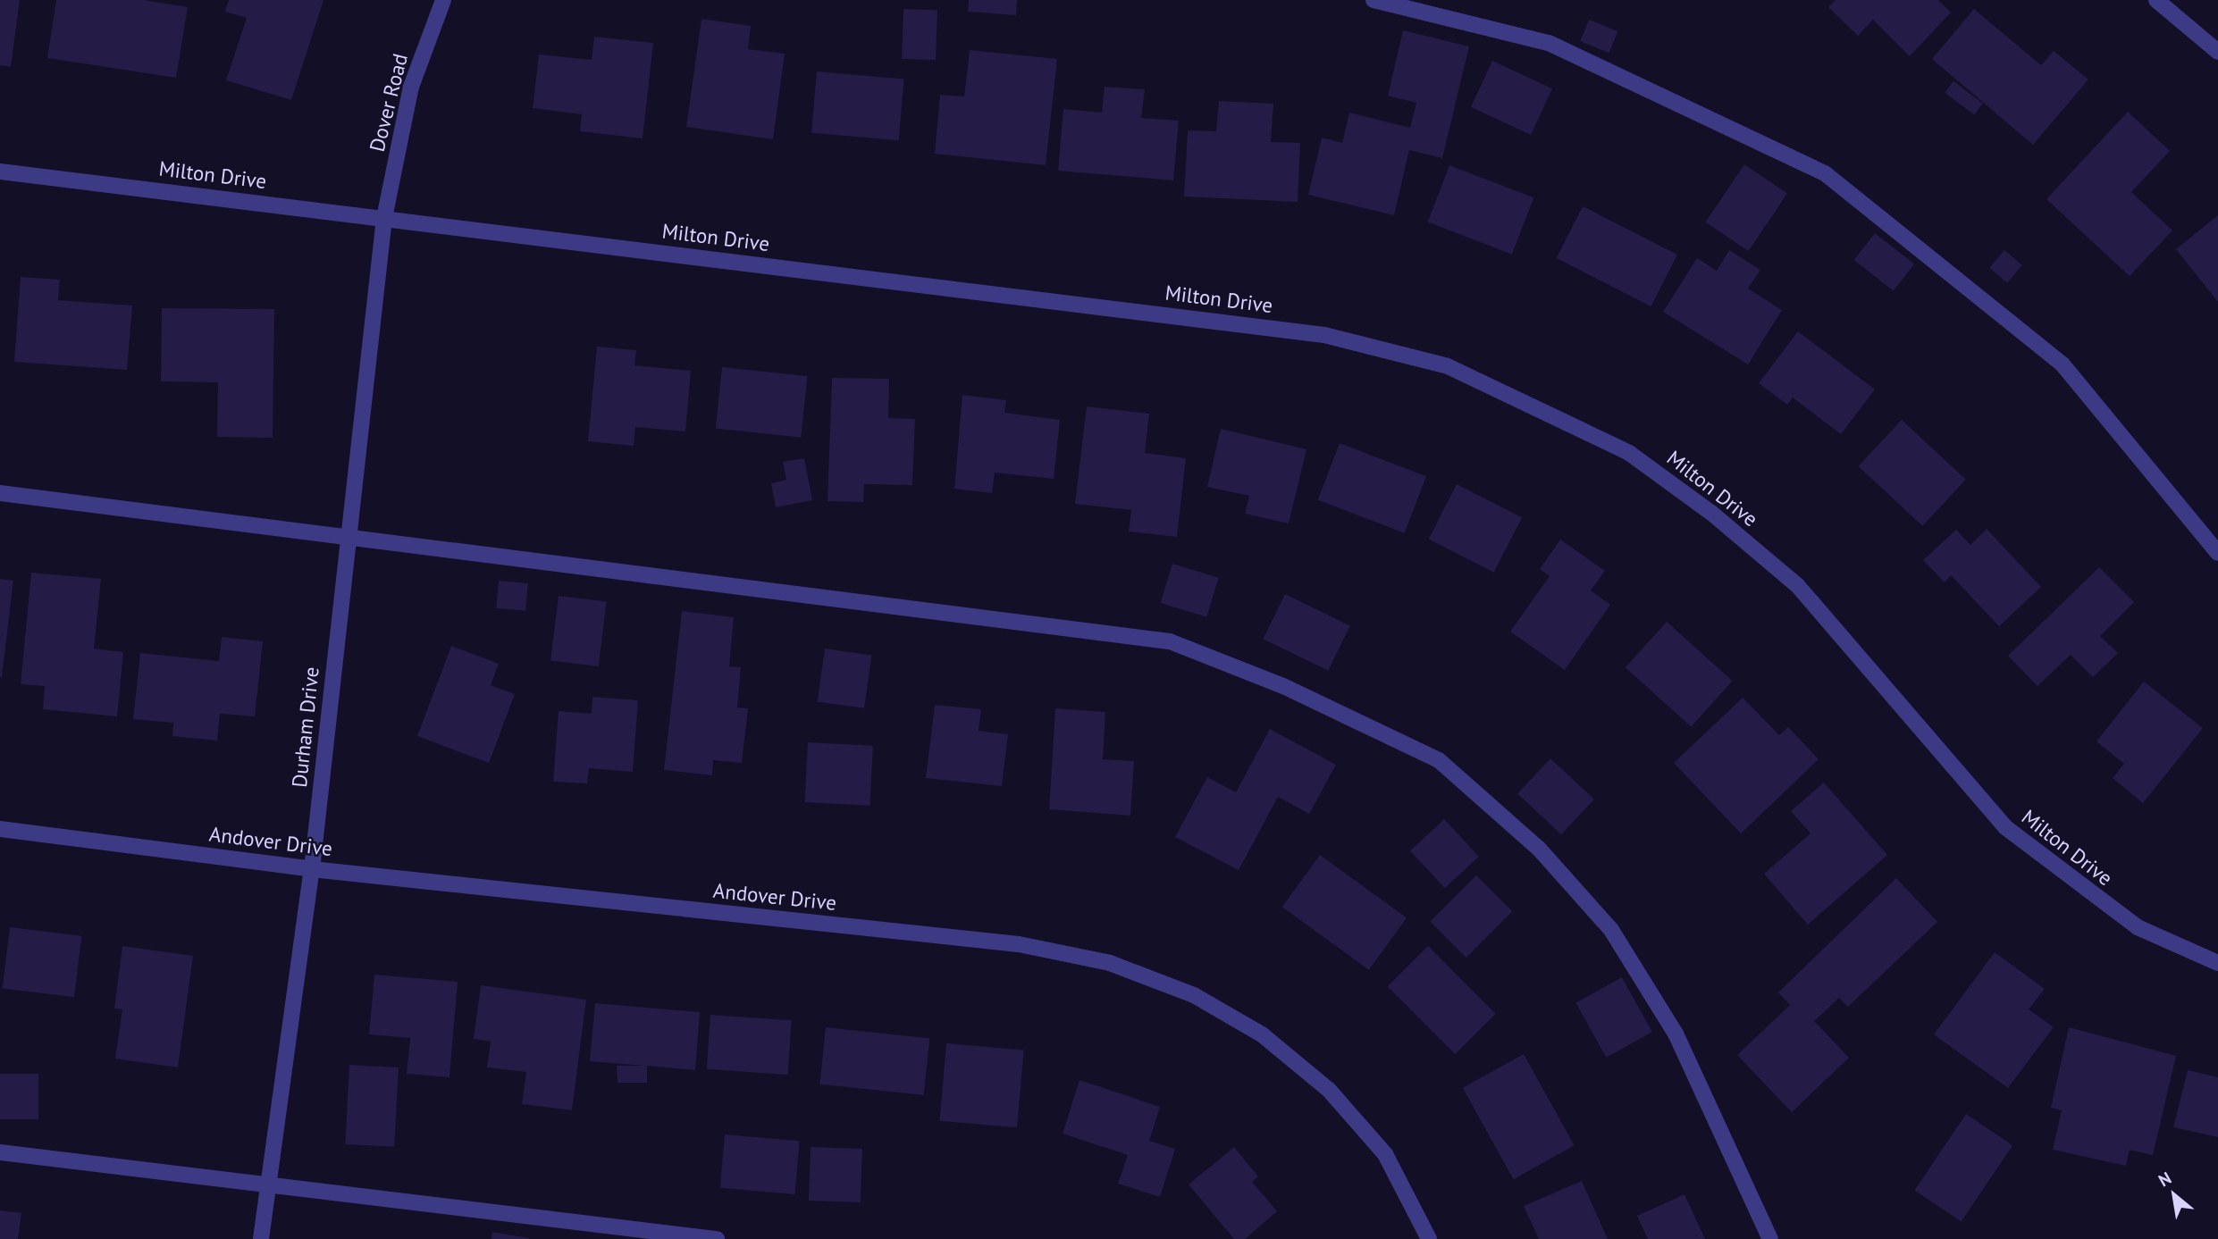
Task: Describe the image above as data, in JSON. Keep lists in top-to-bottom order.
{
  "streets": {
    "street": [
      "Dover Road",
      "Milton Drive",
      "Durham Drive",
      "Andover Drive"
    ]
  },
  "crossings": [
    ["Dover Road", "Milton Drive"],
    ["Dover Road", "Durham Drive"],
    ["Milton Drive", "Durham Drive"],
    ["Durham Drive", "Andover Drive"]
  ],
  "north": "top left"
}
